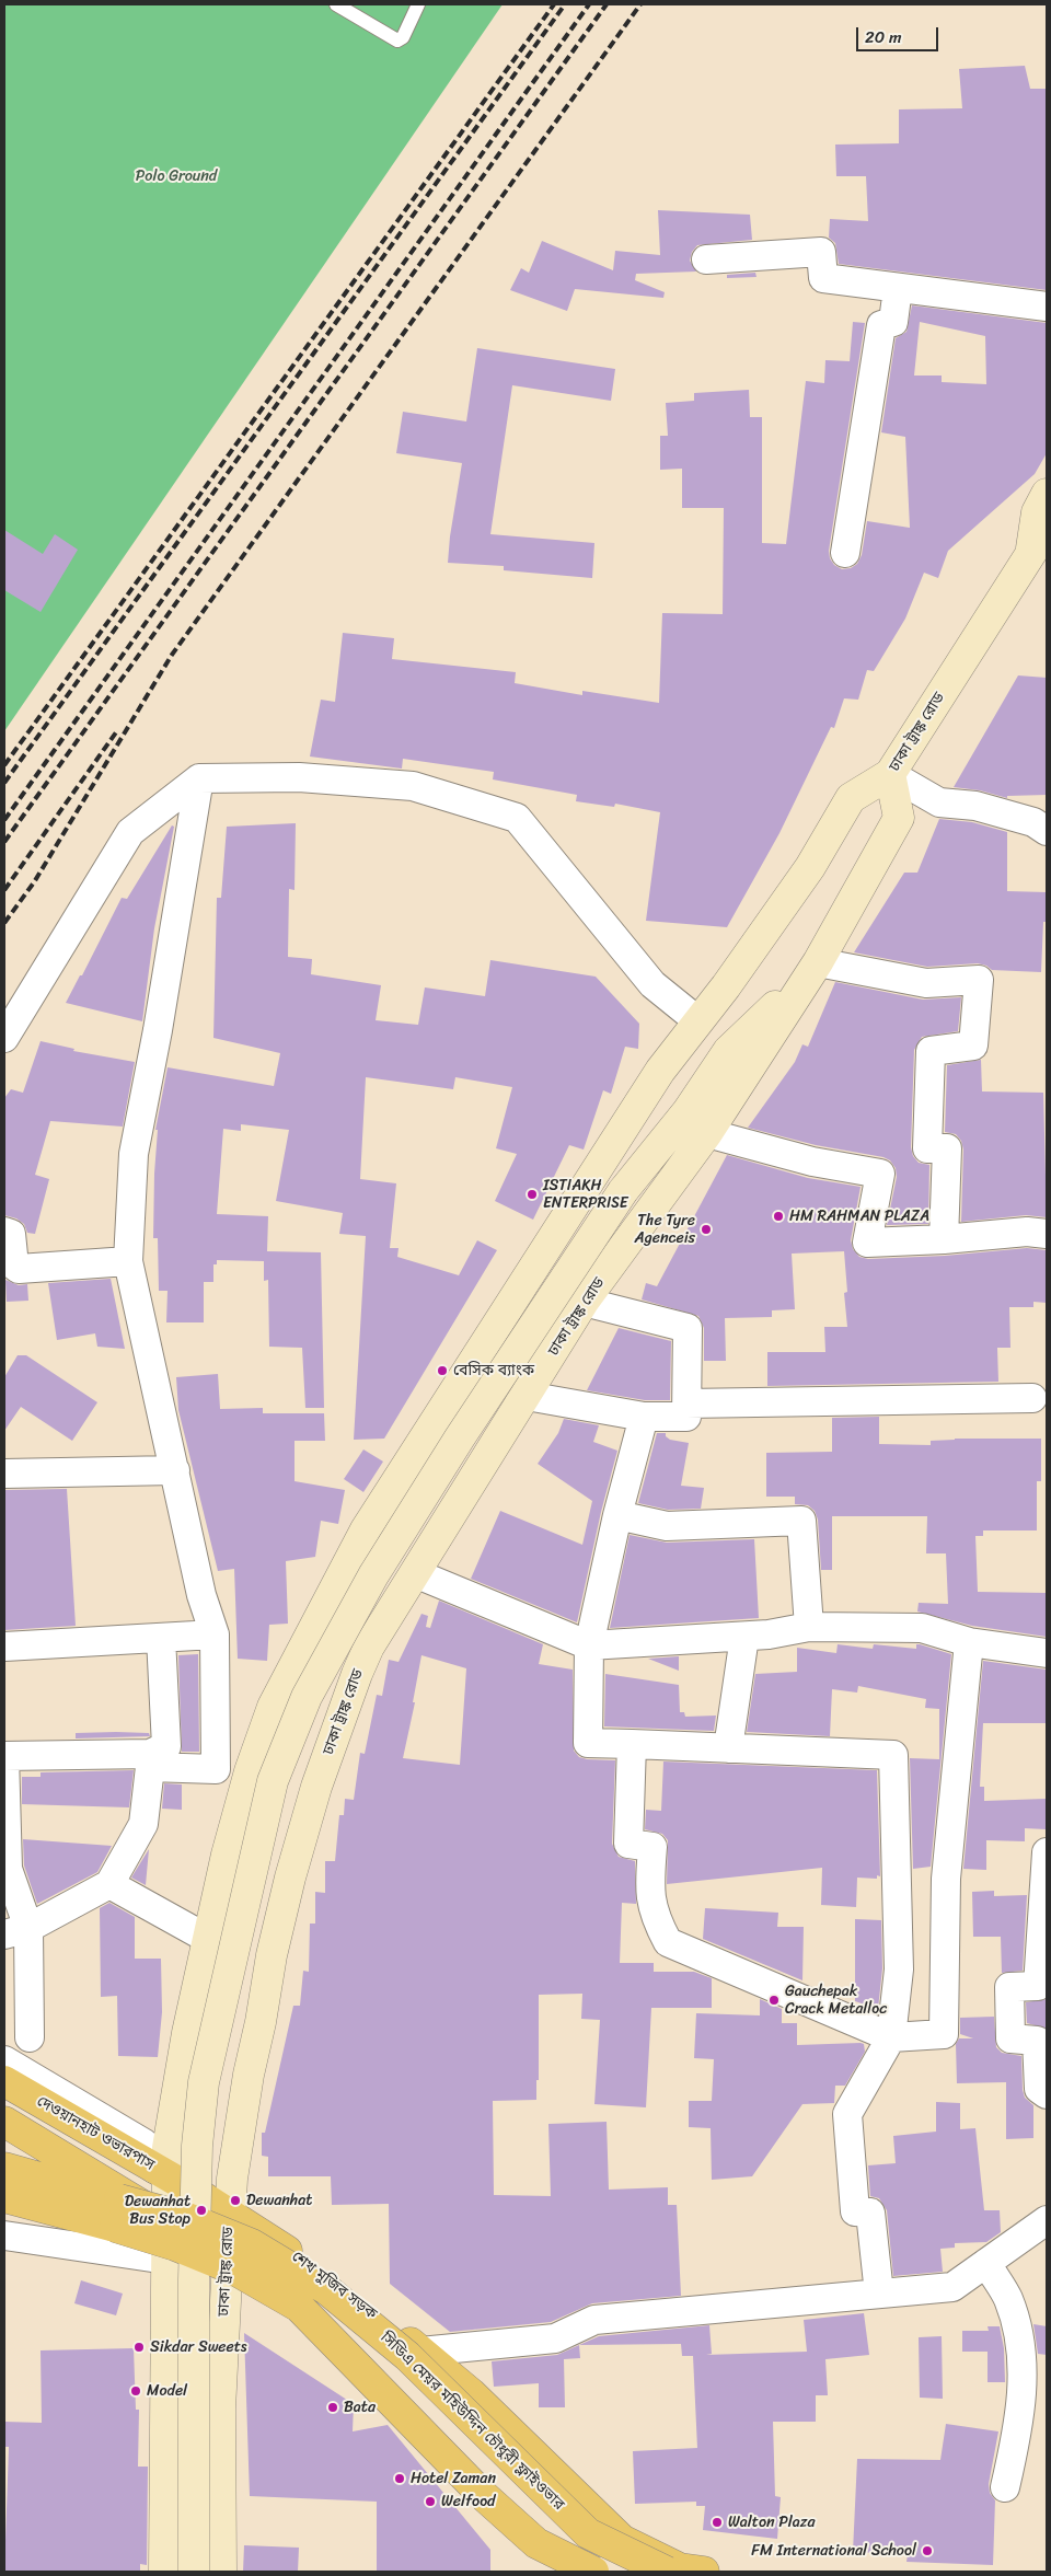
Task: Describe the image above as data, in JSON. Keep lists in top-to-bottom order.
{
  "streets": {
    "highway": ["দেওয়ানহাট ওভারপাস", "শেখ মুজিব সড়ক", "সিডিএ মেয়র মহিউদ্দিন চৌধুরী ফ্লাইওভার"],
    "main road": ["ঢাকা ট্রাঙ্ক রোড"]
  },
  "crossings": [
    ["ঢাকা ট্রাঙ্ক রোড", "শেখ মুজিব সড়ক"],
    ["দেওয়ানহাট ওভারপাস", "শেখ মুজিব সড়ক"],
    ["শেখ মুজিব সড়ক", "সিডিএ মেয়র মহিউদ্দিন চৌধুরী ফ্লাইওভার"]
  ],
  "parks": ["Polo Ground"],
  "places": [
    "ISTIAKH ENTERPRISE",
    "HM RAHMAN PLAZA",
    "The Tyre Agenceis",
    "বেসিক ব্যাংক",
    "Gauchepak Crack Metalloc",
    "Dewanhat",
    "Dewanhat Bus Stop",
    "Sikdar Sweets",
    "Model",
    "Bata",
    "Hotel Zaman",
    "Welfood",
    "Walton Plaza",
    "FM International School"
  ],
  "scale_bar": "20 m"
}
